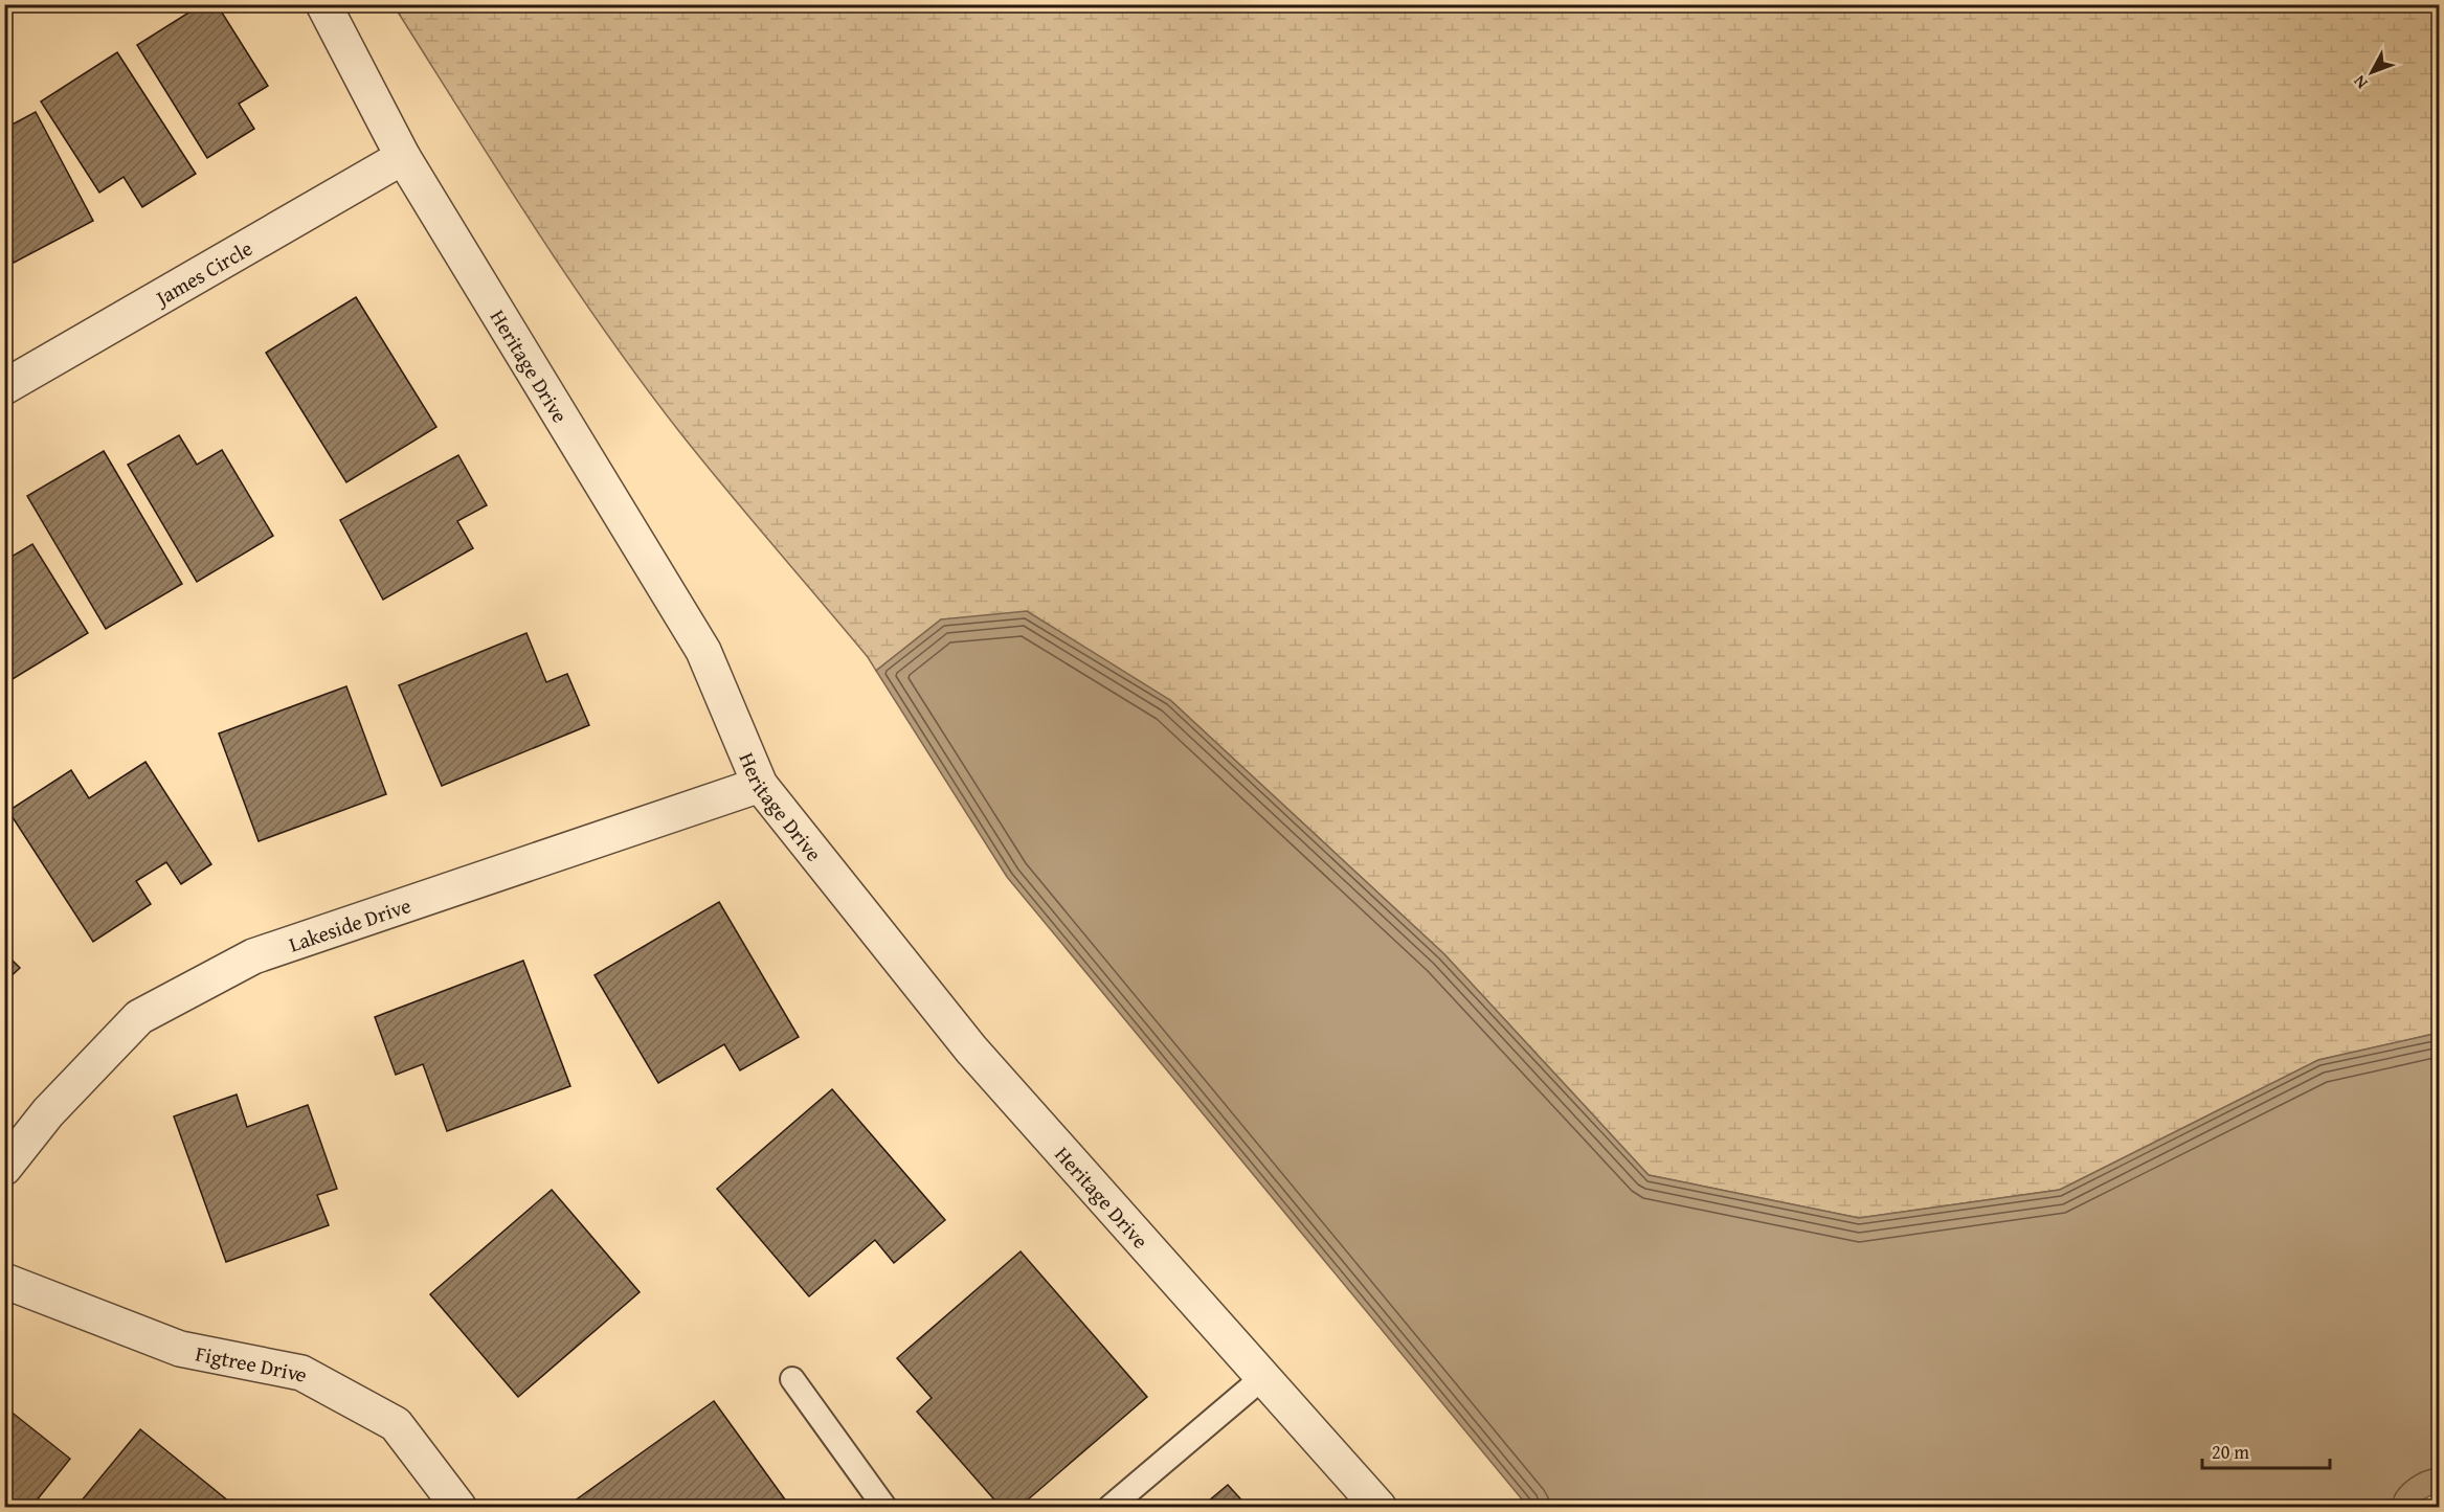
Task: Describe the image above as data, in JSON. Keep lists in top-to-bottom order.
{
  "streets": {
    "street": [
      "James Circle",
      "Heritage Drive",
      "Lakeside Drive",
      "Figtree Drive"
    ]
  },
  "crossings": [
    ["James Circle", "Heritage Drive"],
    ["Heritage Drive", "Lakeside Drive"]
  ],
  "scale_bar": "20 m",
  "north": "bottom left"
}
